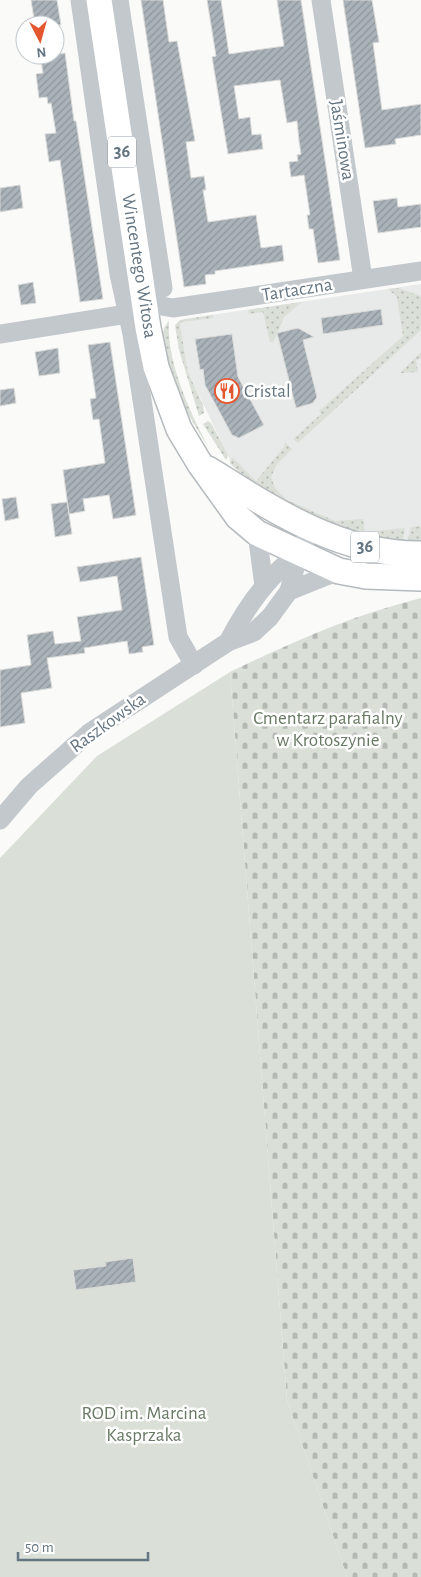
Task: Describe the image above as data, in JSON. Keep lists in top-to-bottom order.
{
  "streets": {
    "main road": ["36", "Wincentego Witosa"],
    "street": ["Jaśminowa", "Tartaczna", "Raszkowska"]
  },
  "crossings": [
    ["Jaśminowa", "Tartaczna"],
    ["36", "Wincentego Witosa"],
    ["36", "Raszkowska"],
    ["Wincentego Witosa", "Tartaczna"],
    ["Wincentego Witosa", "Raszkowska"]
  ],
  "parks": ["Cmentarz parafialny w Krotoszynie", "ROD im. Marcina Kasprzaka"],
  "places": {
    "restaurant": ["Cristal"]
  },
  "scale_bar": "50 m",
  "north": "bottom"
}
